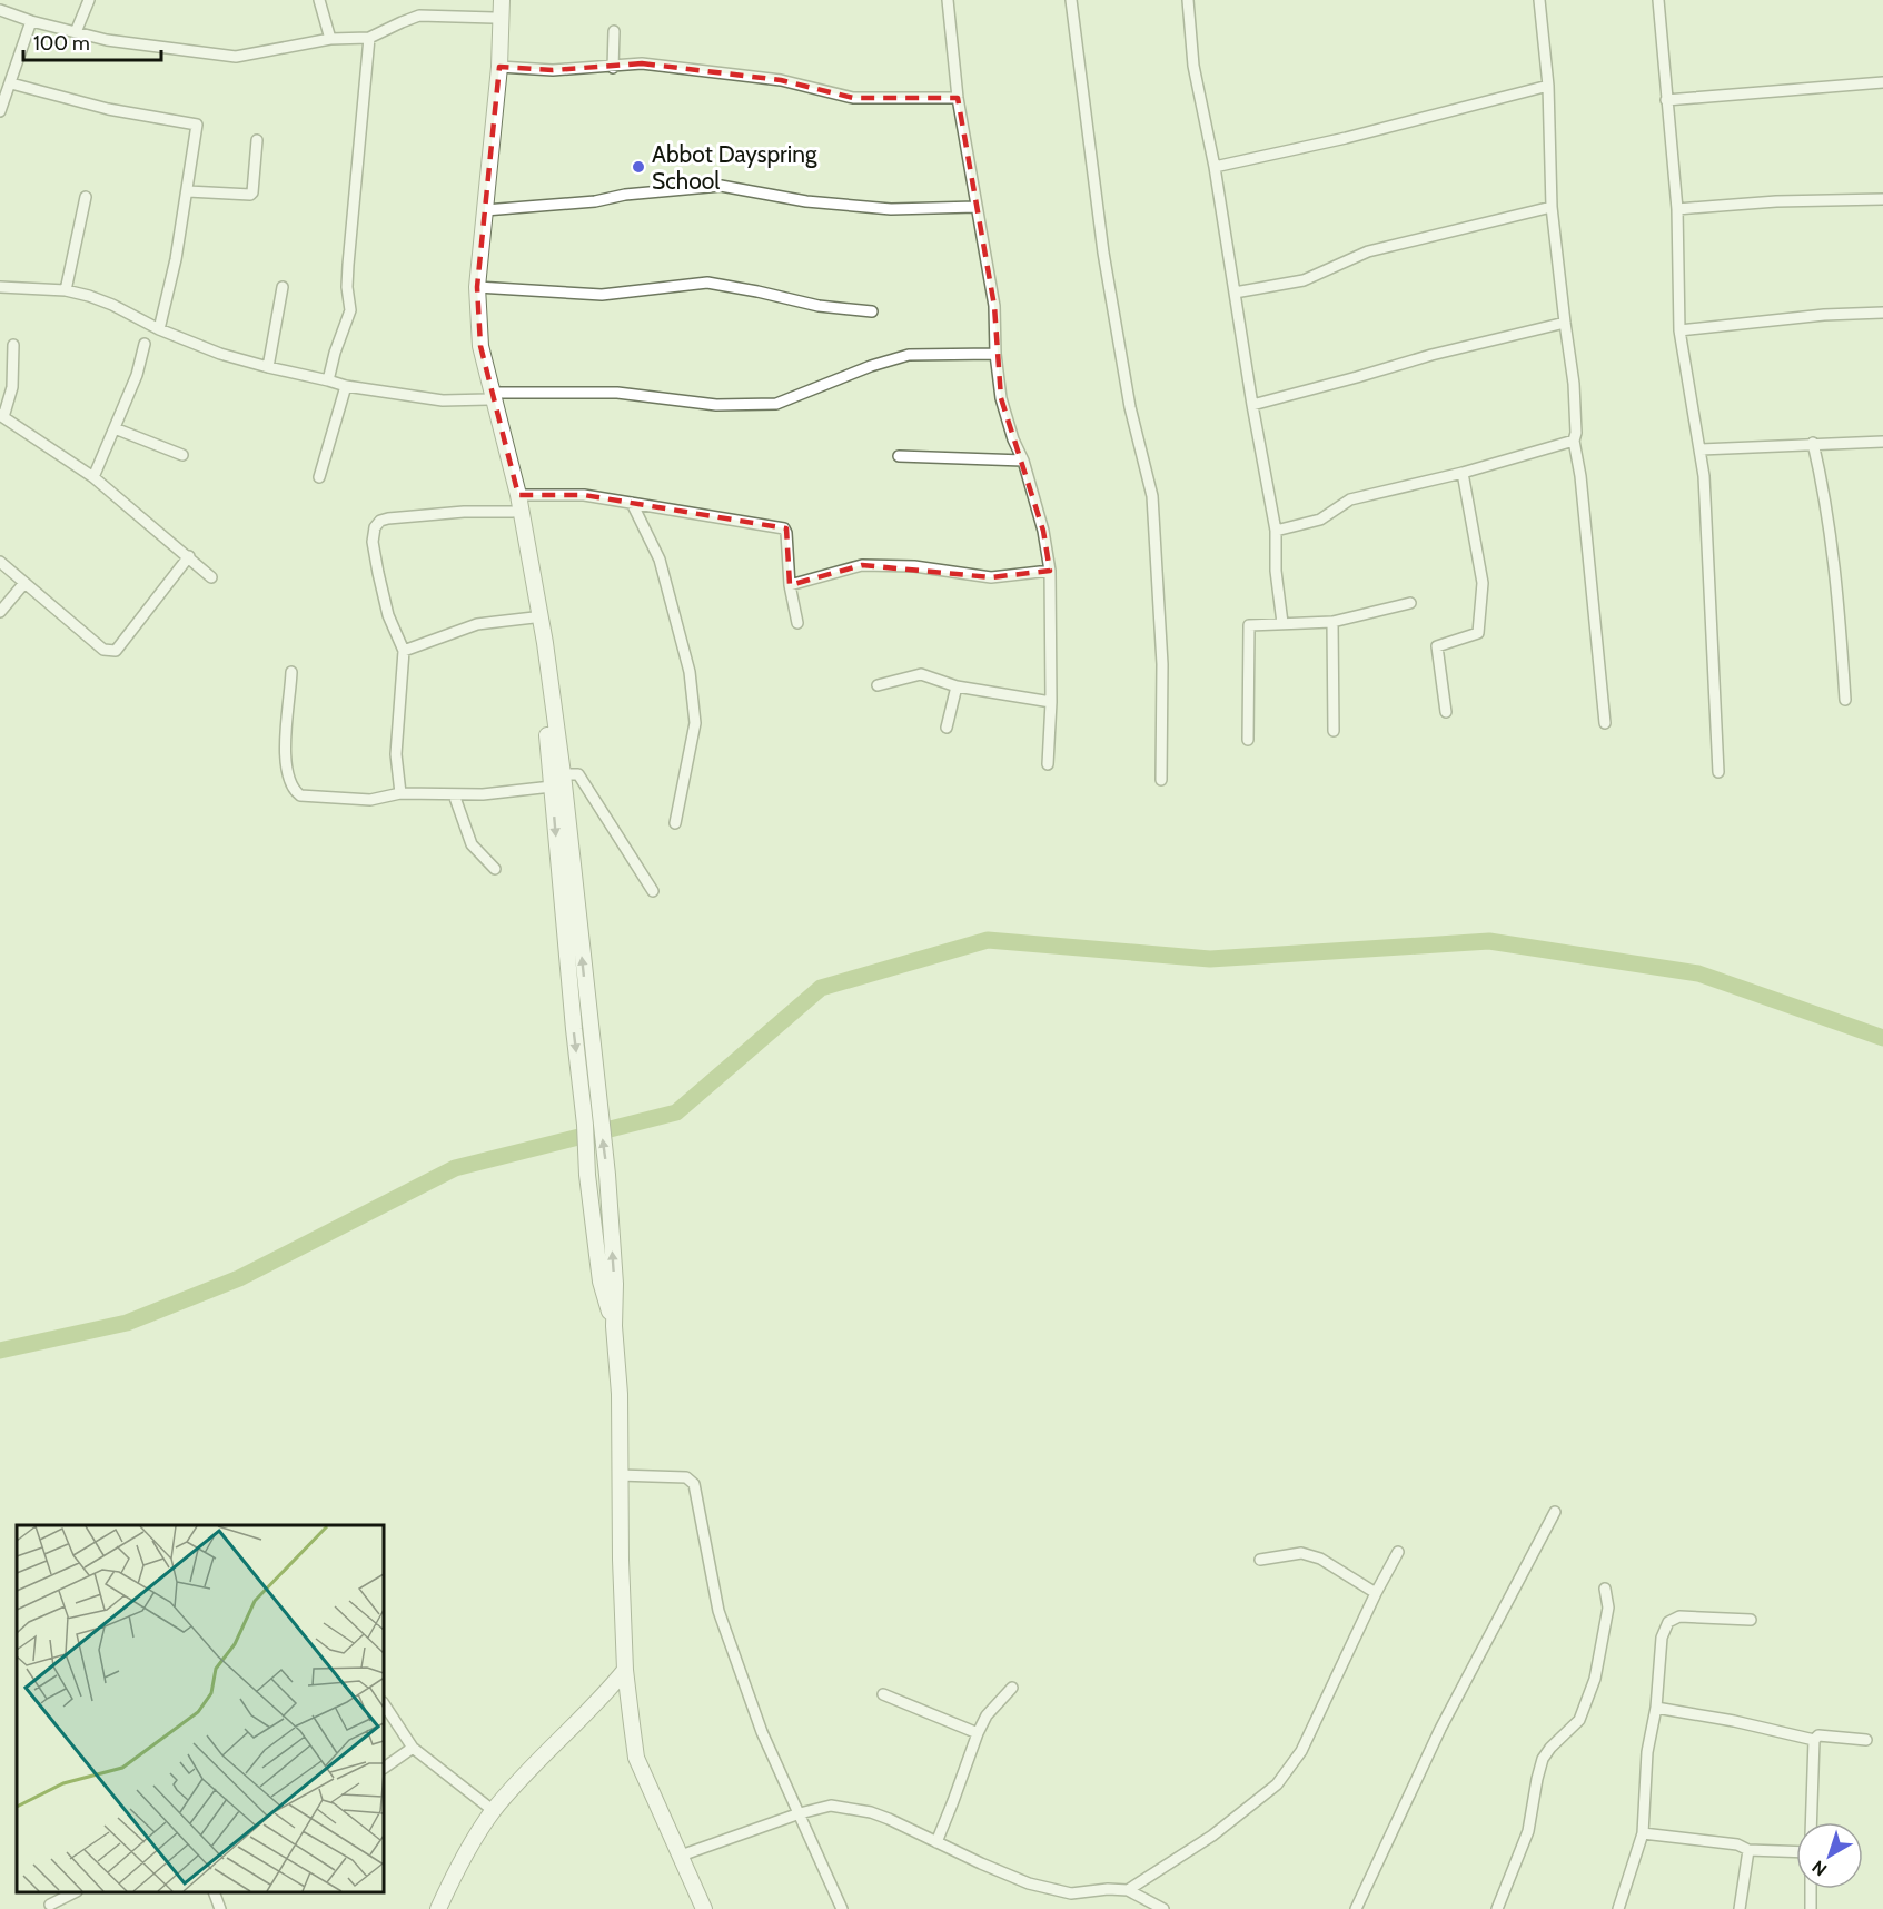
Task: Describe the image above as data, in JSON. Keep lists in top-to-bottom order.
{
  "places": ["Abbot Dayspring School"],
  "scale_bar": "100 m",
  "north": "bottom left"
}
